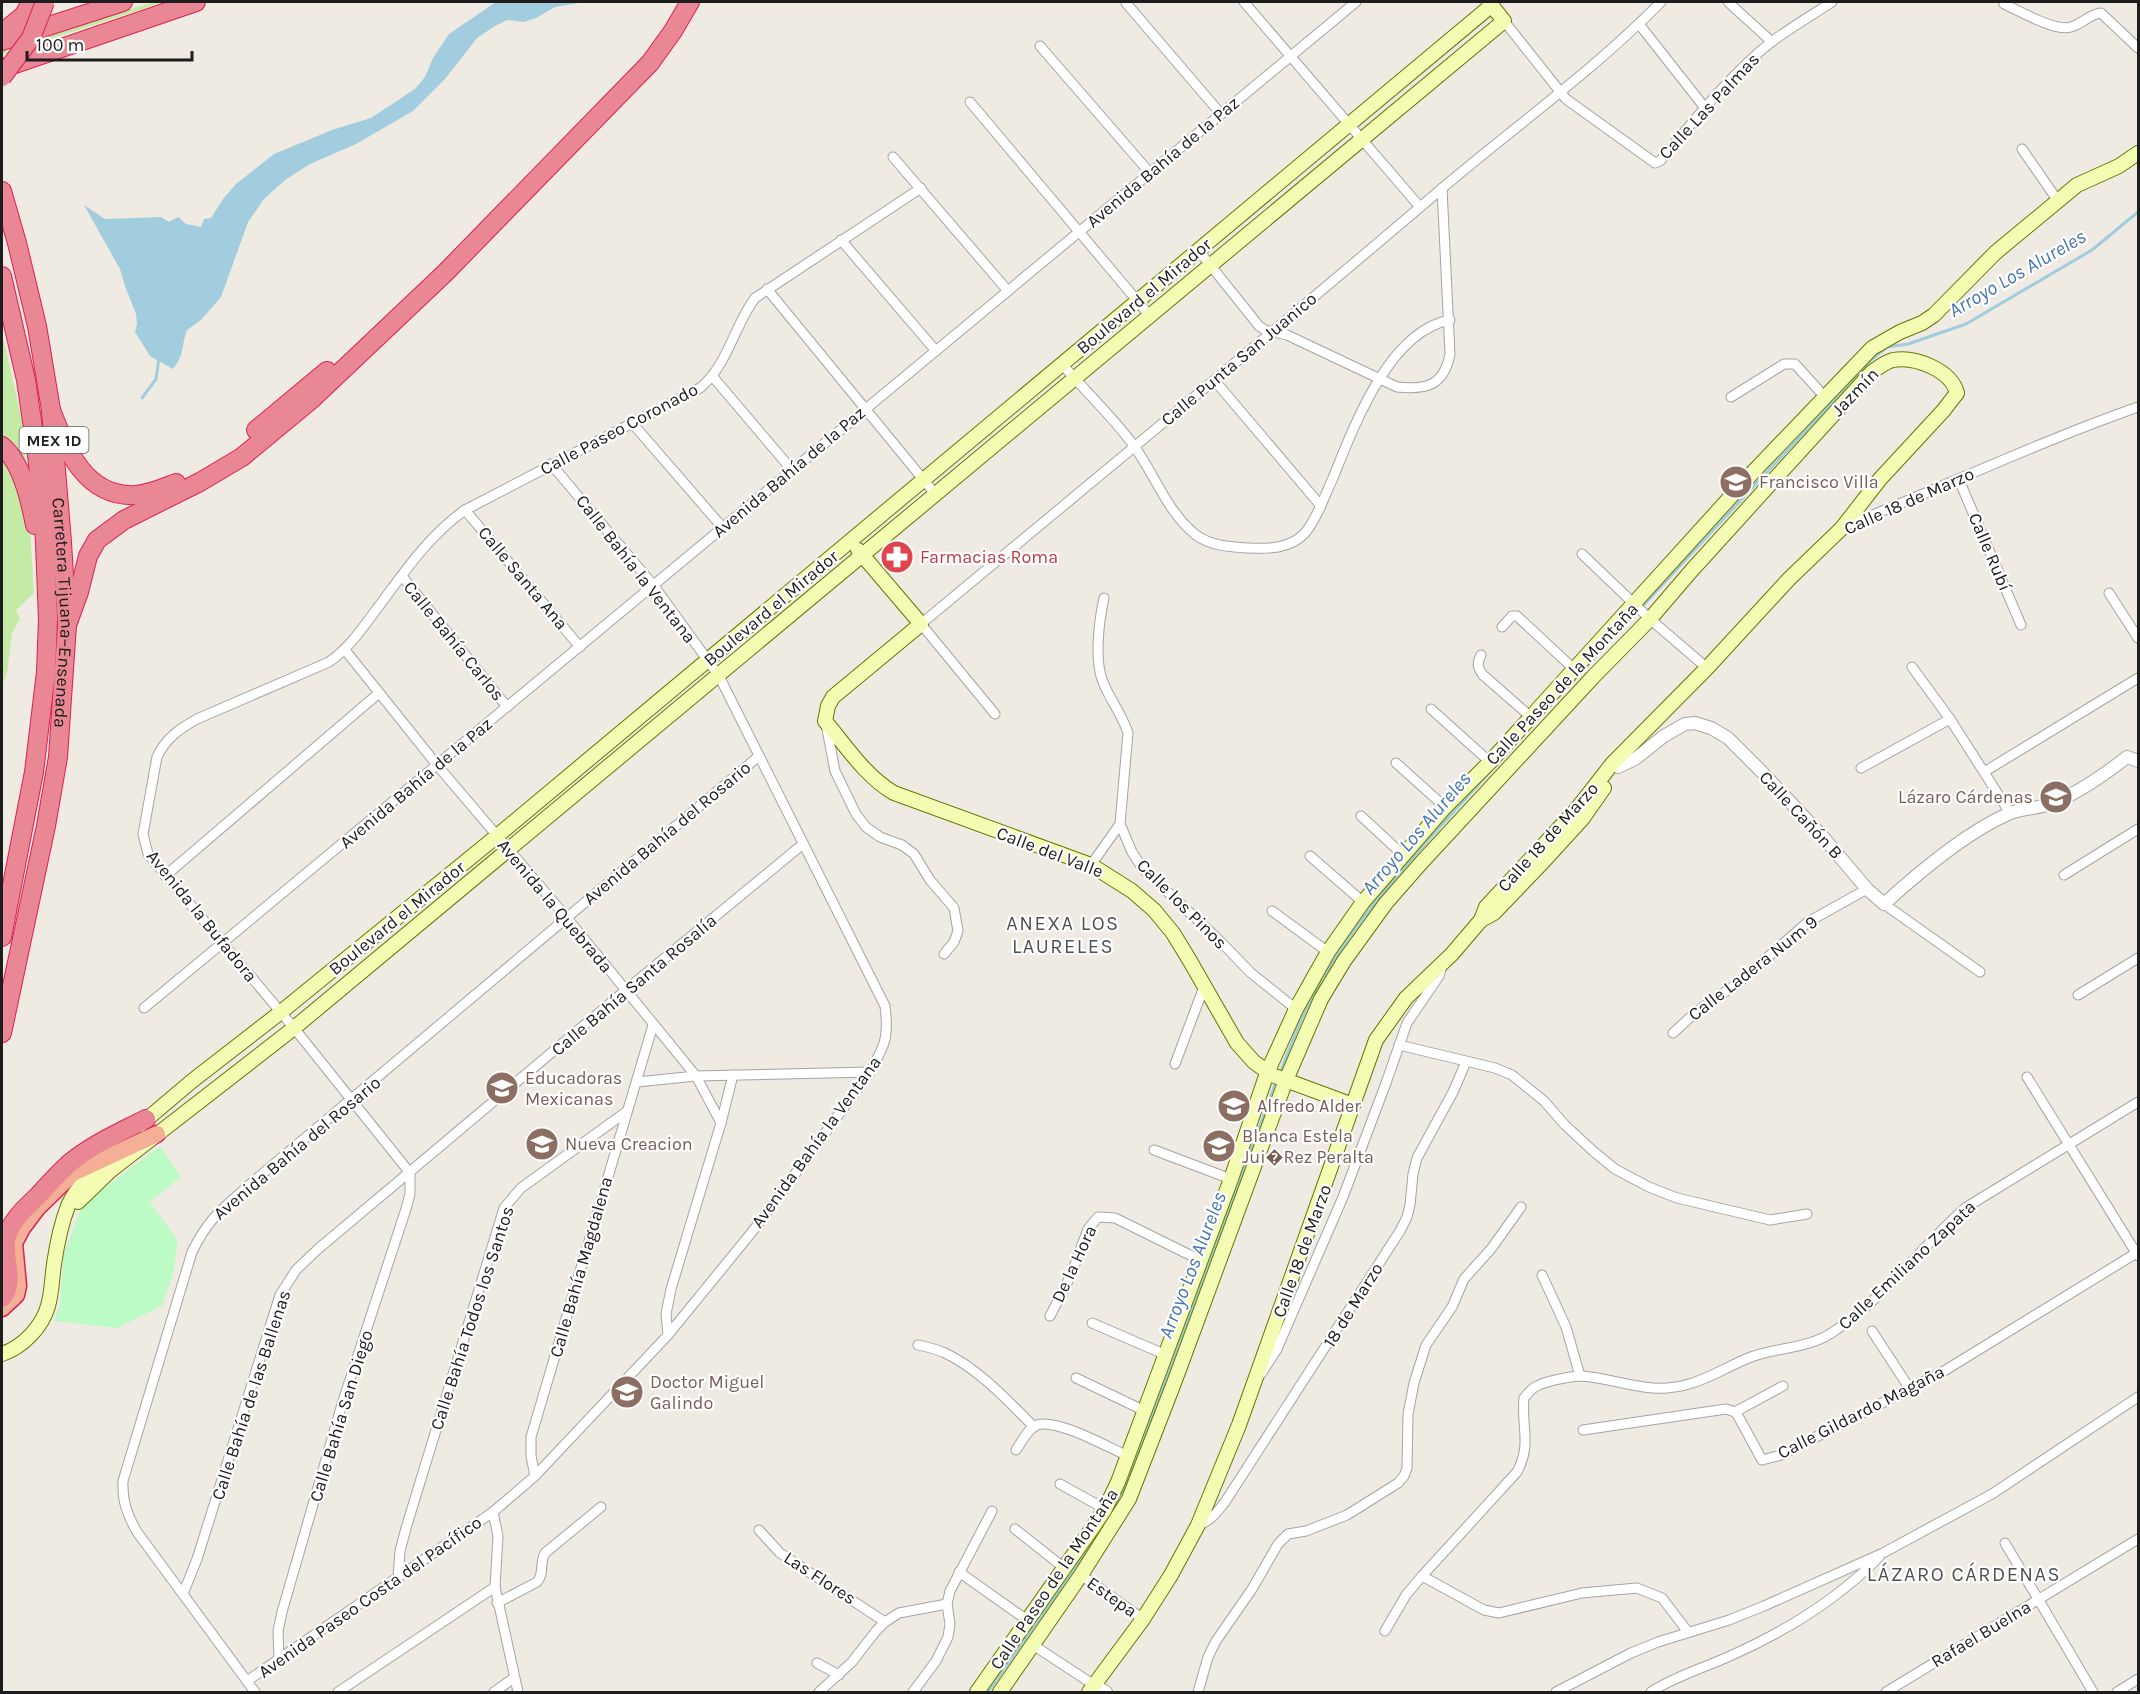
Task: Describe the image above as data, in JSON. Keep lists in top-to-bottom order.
{
  "streets": {
    "highway": ["MEX 1D", "Carretera Tijuana–Ensenada"],
    "main road": [
      "Boulevard el Mirador",
      "Calle Punta San Juanico",
      "Jazmín",
      "Calle 18 de Marzo",
      "Calle Paseo de la Montaña",
      "Calle del Valle"
    ],
    "street": [
      "Calle Las Palmas",
      "Avenida Bahía de la Paz",
      "Calle Paseo Coronado",
      "Calle Rubí",
      "Calle Bahía la Ventana",
      "Calle Santa Ana",
      "Calle Bahía Carlos",
      "Calle Cañón B",
      "Avenida Bahía del Rosario",
      "Calle los Pinos",
      "Avenida la Quebrada",
      "Avenida la Bufadora",
      "Calle Ladera Num 9",
      "Calle Bahía Santa Rosalía",
      "Avenida Bahía la Ventana",
      "De la Hora",
      "Calle Emiliano Zapata",
      "Calle Bahía Magdalena",
      "18 de Marzo",
      "Calle Bahía Todos los Santos",
      "Calle Bahía de las Ballenas",
      "Calle Gildardo Magaña",
      "Calle Bahía San Diego",
      "Las Flores",
      "Avenida Paseo Costa del Pacífico",
      "Estepa",
      "Rafael Buelna"
    ]
  },
  "crossings": [
    ["Calle Las Palmas", "Calle Punta San Juanico"],
    ["Avenida Bahía de la Paz", "Calle Bahía la Ventana"],
    ["Avenida Bahía de la Paz", "Calle Santa Ana"],
    ["Avenida Bahía de la Paz", "Calle Bahía Carlos"],
    ["Avenida Bahía de la Paz", "Avenida la Quebrada"],
    ["Avenida Bahía de la Paz", "Avenida la Bufadora"],
    ["Boulevard el Mirador", "Calle Bahía la Ventana"],
    ["Boulevard el Mirador", "Avenida la Quebrada"],
    ["Boulevard el Mirador", "Avenida la Bufadora"],
    ["Boulevard el Mirador", "Avenida Bahía la Ventana"],
    ["Calle Punta San Juanico", "Calle del Valle"],
    ["Jazmín", "Calle 18 de Marzo"],
    ["Jazmín", "Calle Paseo de la Montaña"],
    ["Calle Paseo Coronado", "Calle Bahía la Ventana"],
    ["Calle Paseo Coronado", "Calle Santa Ana"],
    ["Calle Paseo Coronado", "Calle Bahía Carlos"],
    ["Calle Paseo Coronado", "Avenida la Quebrada"],
    ["Calle Paseo Coronado", "Avenida la Bufadora"],
    ["MEX 1D", "Carretera Tijuana–Ensenada"],
    ["Calle 18 de Marzo", "Calle Rubí"],
    ["Calle 18 de Marzo", "Calle Cañón B"],
    ["Calle 18 de Marzo", "Calle del Valle"],
    ["Calle 18 de Marzo", "18 de Marzo"],
    ["Calle 18 de Marzo", "Estepa"],
    ["Calle Bahía la Ventana", "Avenida Bahía la Ventana"],
    ["Calle Paseo de la Montaña", "Calle del Valle"],
    ["Calle Paseo de la Montaña", "Calle los Pinos"],
    ["Calle Paseo de la Montaña", "De la Hora"],
    ["Calle Paseo de la Montaña", "Estepa"],
    ["Calle Cañón B", "Calle Ladera Num 9"],
    ["Avenida Bahía del Rosario", "Avenida la Quebrada"],
    ["Avenida Bahía del Rosario", "Avenida la Bufadora"],
    ["Avenida Bahía del Rosario", "Avenida Bahía la Ventana"],
    ["Avenida Bahía del Rosario", "Calle Bahía de las Ballenas"],
    ["Avenida Bahía del Rosario", "Avenida Paseo Costa del Pacífico"],
    ["Avenida la Quebrada", "Avenida la Bufadora"],
    ["Avenida la Quebrada", "Calle Bahía Santa Rosalía"],
    ["Avenida la Quebrada", "Calle Bahía Magdalena"],
    ["Avenida la Bufadora", "Calle Bahía Santa Rosalía"],
    ["Avenida la Bufadora", "Calle Bahía de las Ballenas"],
    ["Avenida la Bufadora", "Calle Bahía San Diego"],
    ["Calle Bahía Santa Rosalía", "Avenida Bahía la Ventana"],
    ["Calle Bahía Santa Rosalía", "Calle Bahía de las Ballenas"],
    ["Calle Bahía Santa Rosalía", "Calle Bahía San Diego"],
    ["Avenida Bahía la Ventana", "Calle Bahía Magdalena"],
    ["Avenida Bahía la Ventana", "Avenida Paseo Costa del Pacífico"],
    ["Calle Bahía Magdalena", "Calle Bahía Todos los Santos"],
    ["Calle Bahía Todos los Santos", "Avenida Paseo Costa del Pacífico"],
    ["Calle Bahía de las Ballenas", "Calle Bahía San Diego"],
    ["Calle Bahía San Diego", "Avenida Paseo Costa del Pacífico"]
  ],
  "districts": ["ANEXA LOS LAURELES", "LÁZARO CÁRDENAS"],
  "water": ["Arroyo Los Alureles"],
  "places": {
    "school or university": [
      "Francisco Villa",
      "Lázaro Cárdenas",
      "Educadoras Mexicanas",
      "Alfredo Alder",
      "Nueva Creacion",
      "Blanca Estela Jui�Rez Peralta",
      "Doctor Miguel Galindo"
    ],
    "pharmacy": ["Farmacias Roma"]
  },
  "scale_bar": "100 m"
}
